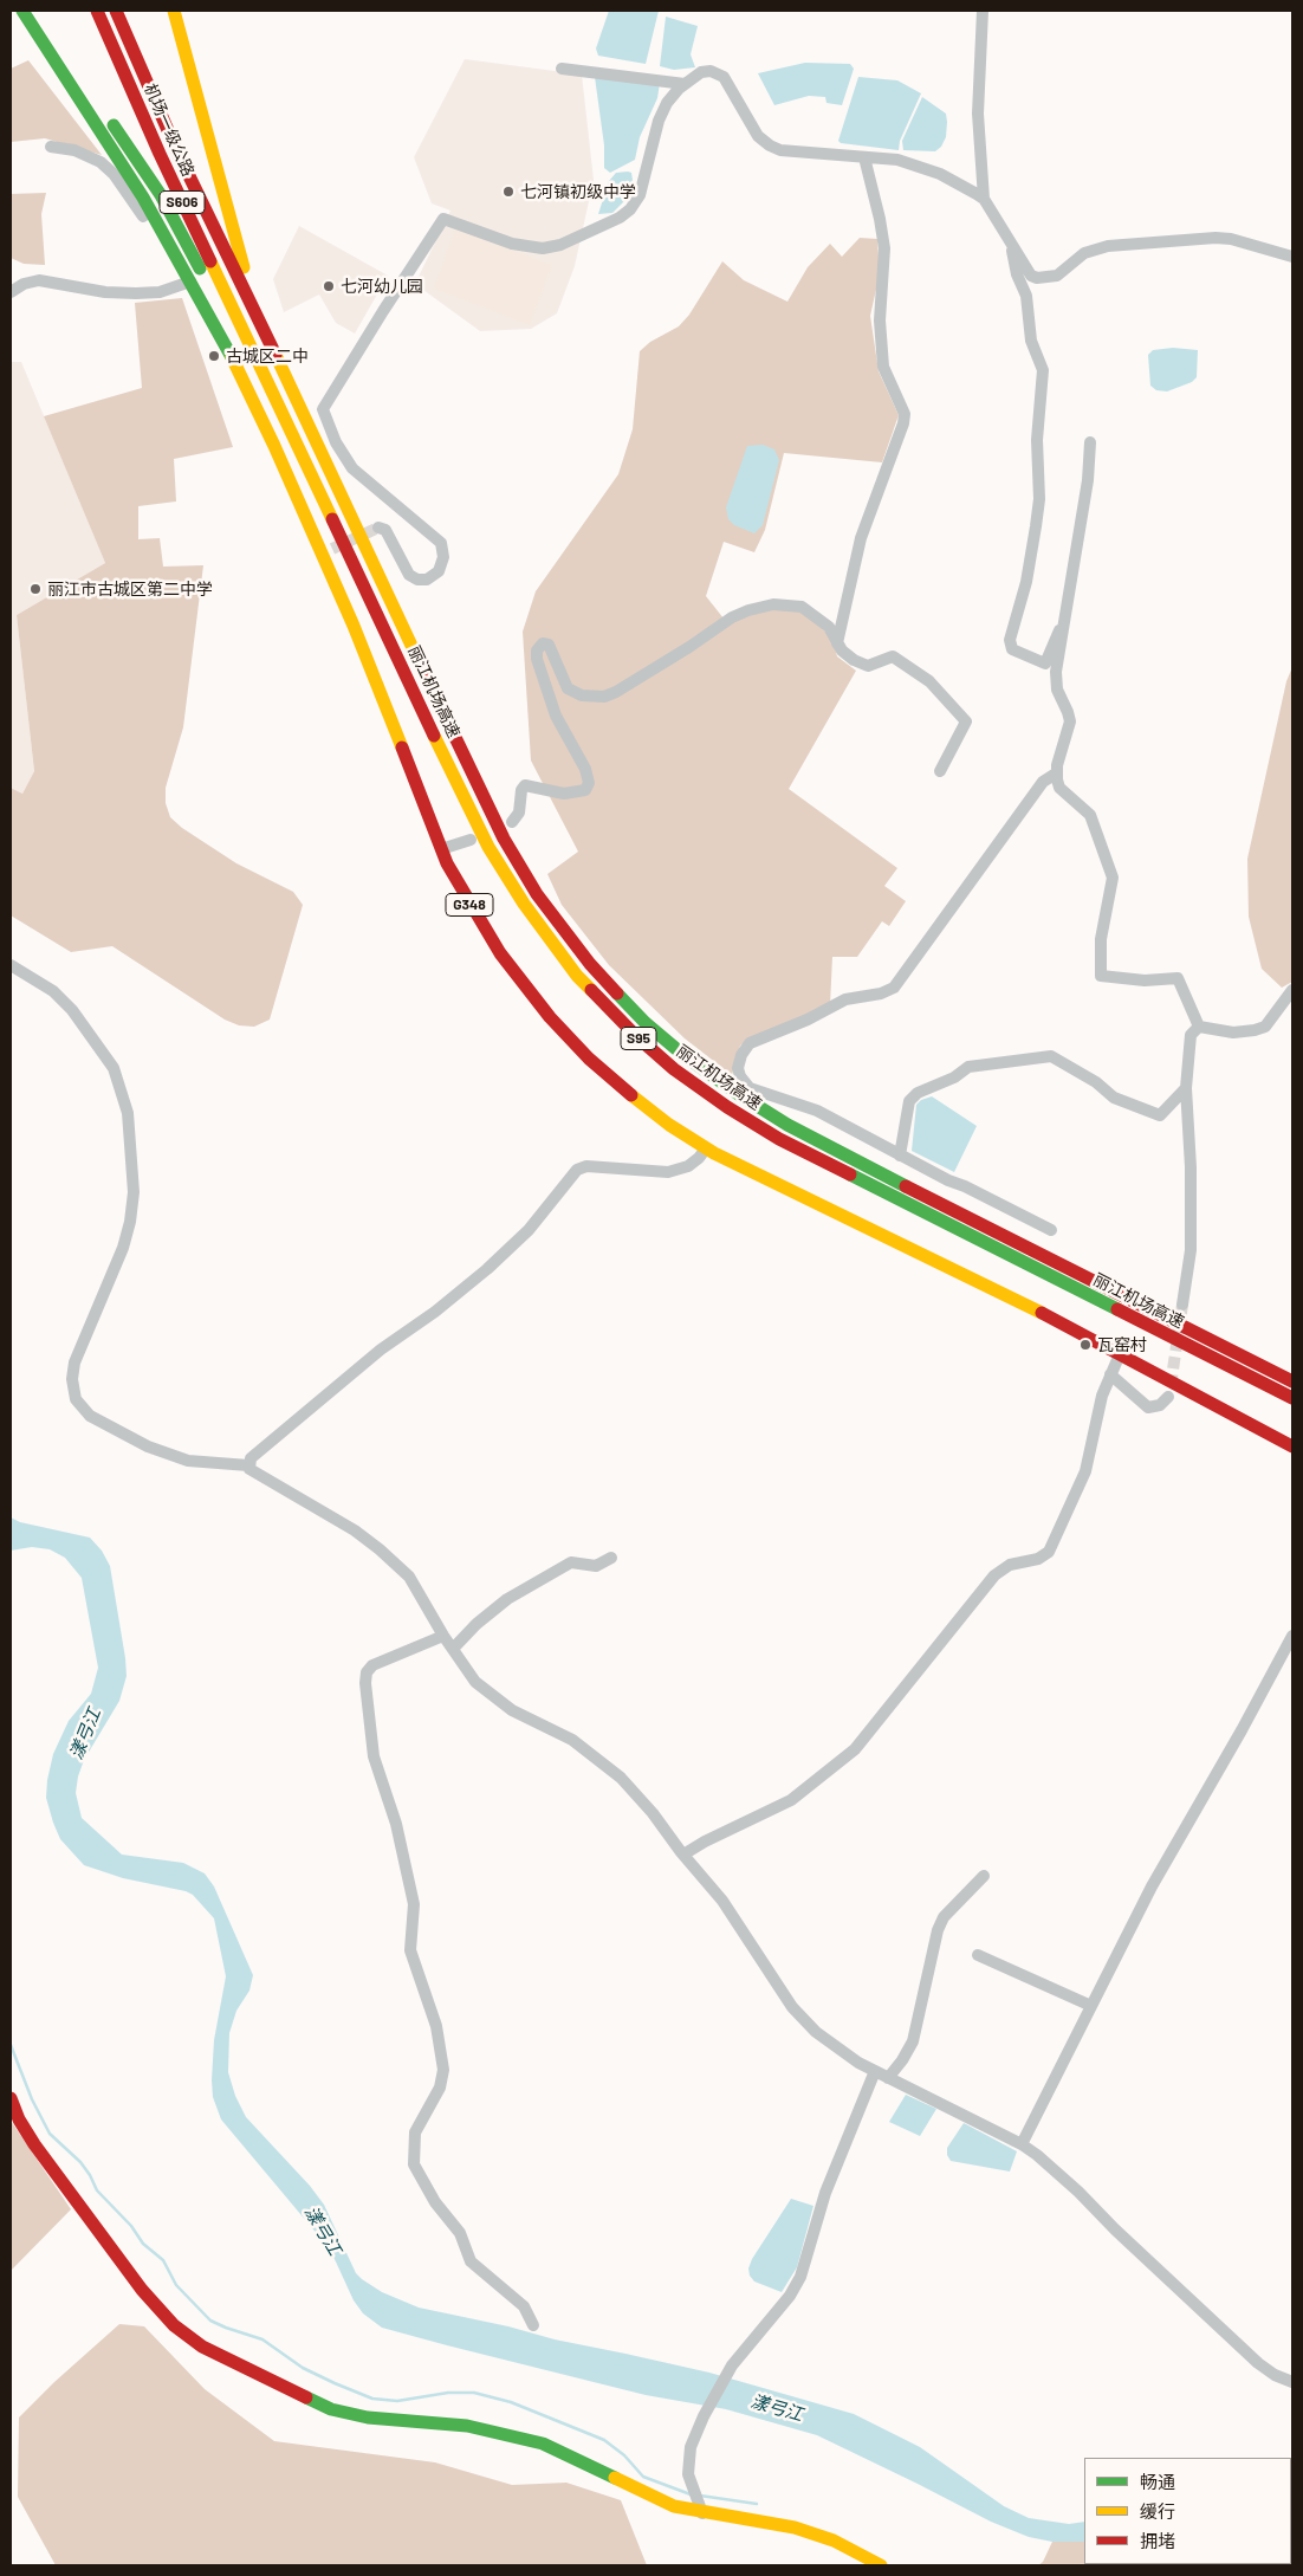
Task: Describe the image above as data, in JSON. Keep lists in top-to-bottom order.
{
  "streets": {
    "main road": [
      "机场一级公路",
      "S606",
      "丽江机场高速",
      "G348",
      "S95"
    ]
  },
  "crossings": [
    ["机场一级公路", "丽江机场高速"]
  ],
  "water": ["漾弓江"],
  "places": [
    "七河镇初级中学",
    "七河幼儿园",
    "古城区二中",
    "丽江市古城区第二中学",
    "瓦窑村"
  ],
  "legend": ["畅通", "缓行", "拥堵"]
}
